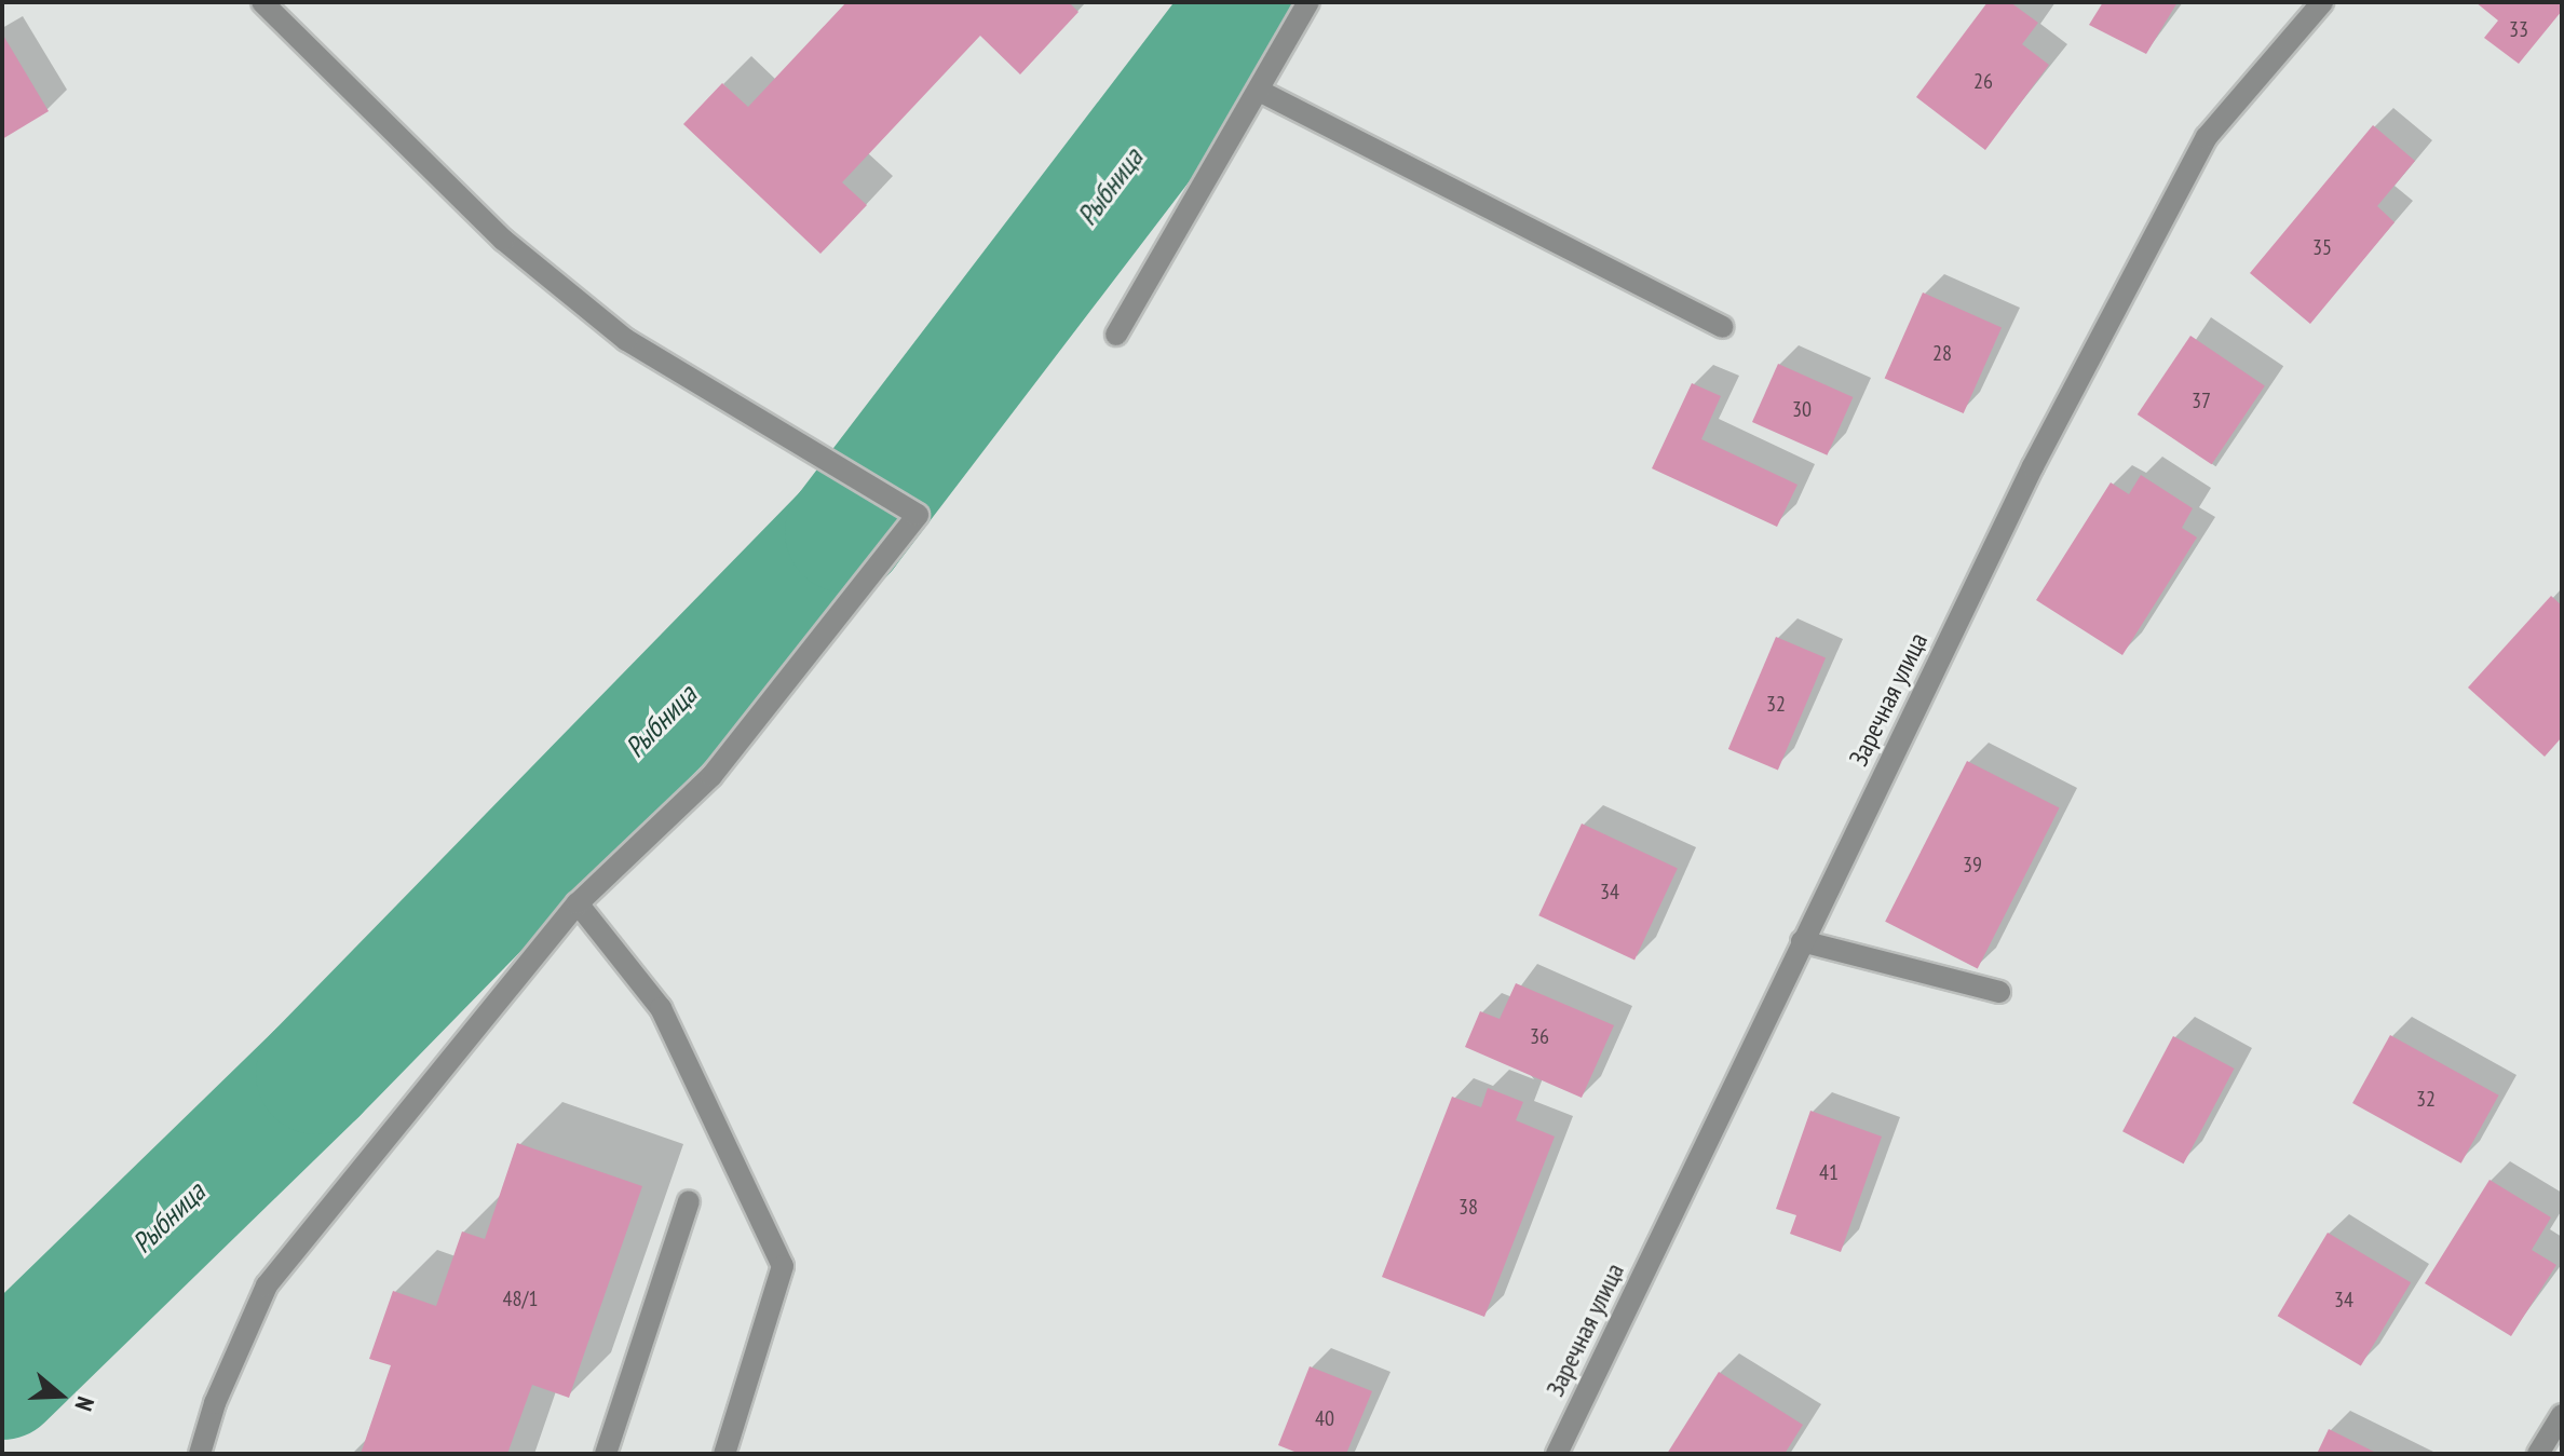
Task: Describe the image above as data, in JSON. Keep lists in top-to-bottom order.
{
  "streets": {
    "street": ["Заречная улица"]
  },
  "water": ["Рыбница"],
  "house_numbers": [
    "33",
    "26",
    "35",
    "28",
    "37",
    "30",
    "32",
    "39",
    "34",
    "36",
    "32",
    "41",
    "38",
    "48/1",
    "34",
    "40"
  ],
  "north": "right"
}
